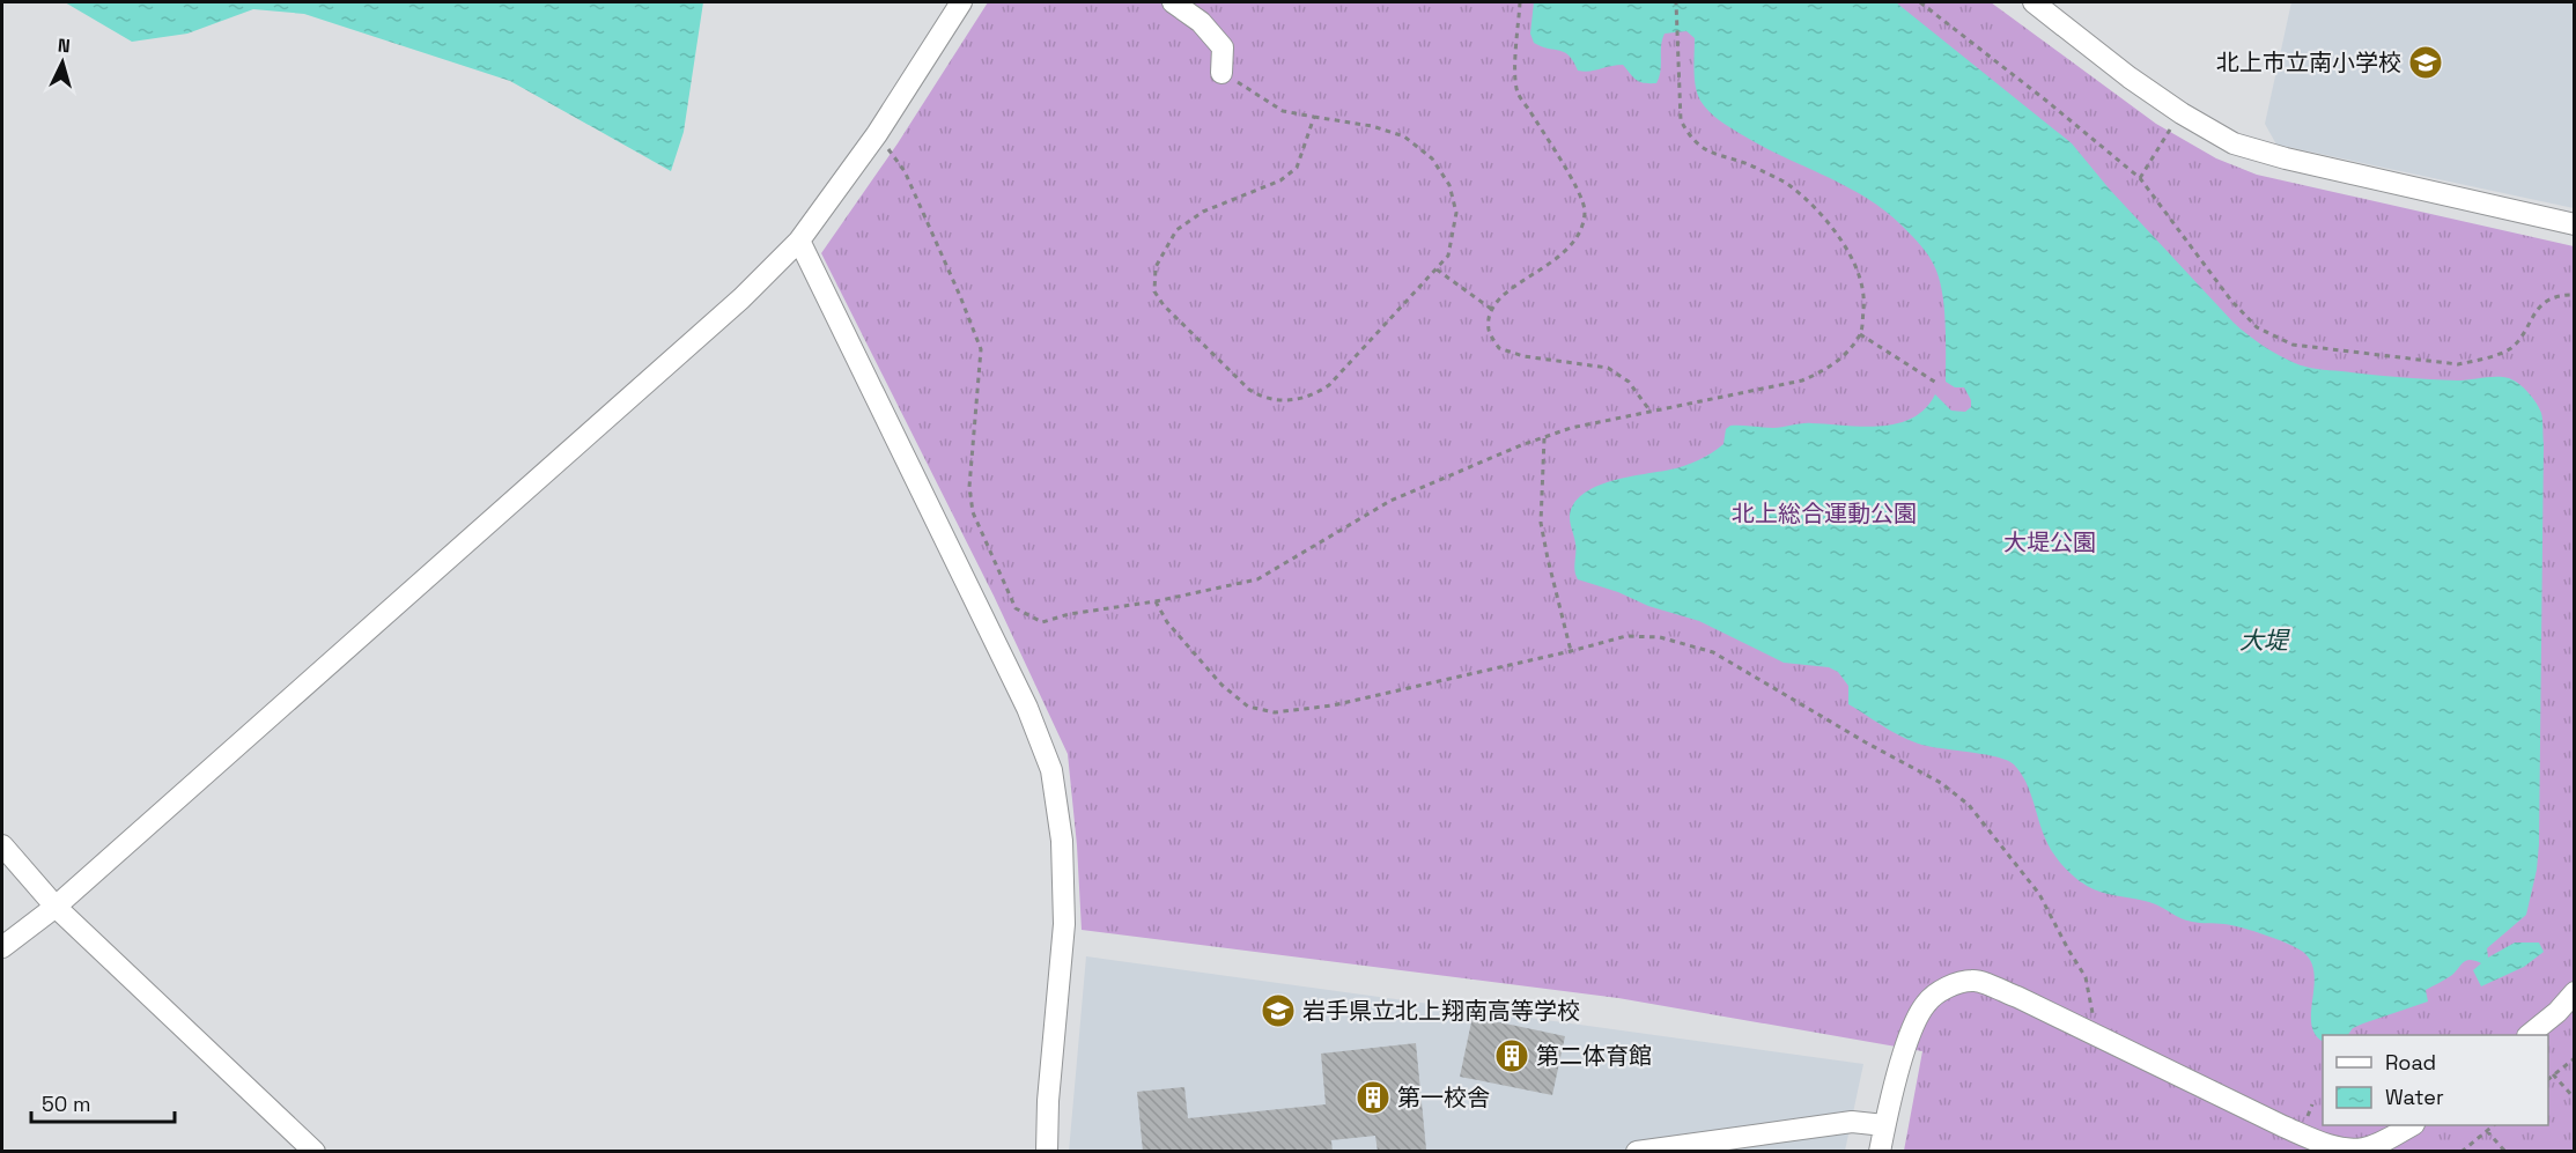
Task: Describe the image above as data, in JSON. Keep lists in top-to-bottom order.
{
  "water": ["大堤"],
  "parks": ["北上総合運動公園", "大堤公園"],
  "places": {
    "school or university": ["北上市立南小学校", "岩手県立北上翔南高等学校"],
    "building": ["第二体育館", "第一校舎"]
  },
  "legend": ["Road", "Water"],
  "scale_bar": "50 m",
  "north": "top"
}
